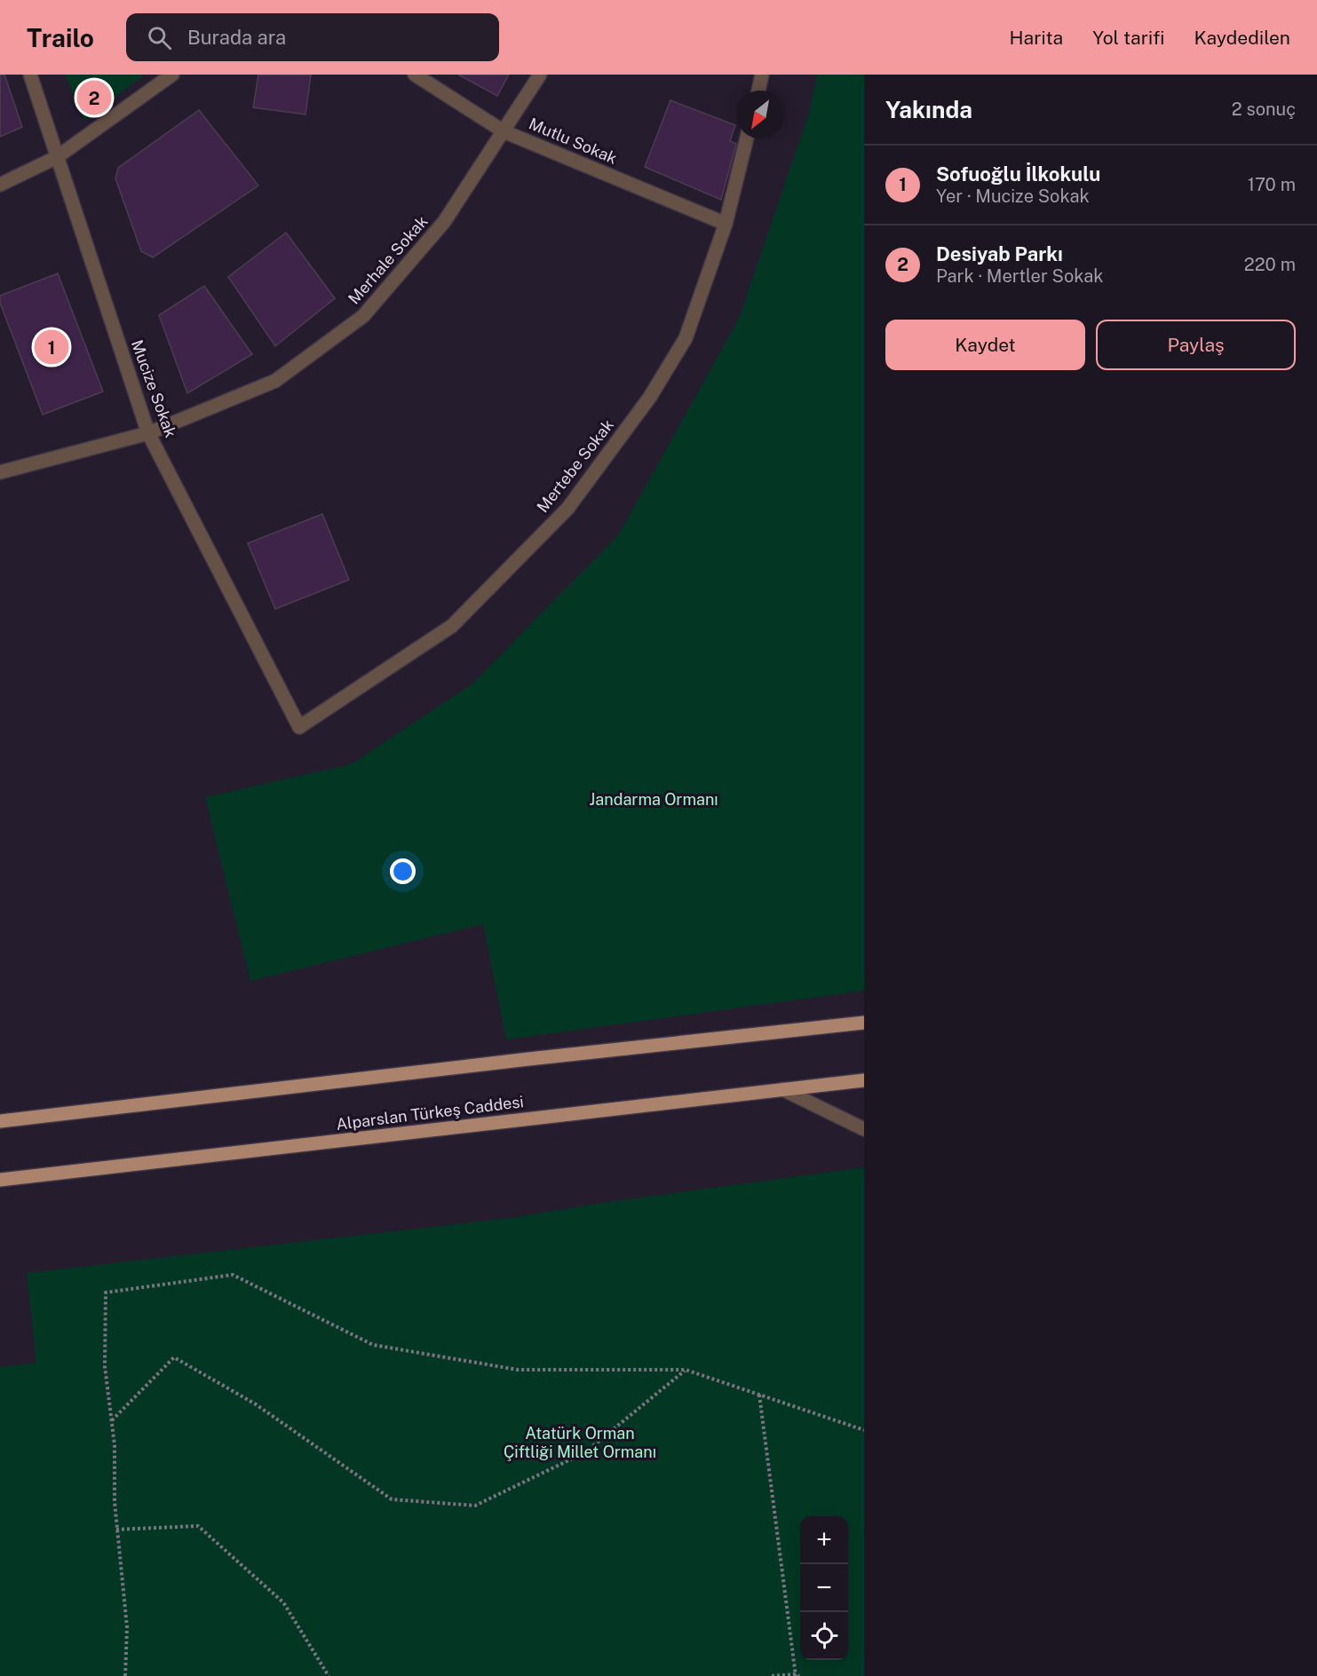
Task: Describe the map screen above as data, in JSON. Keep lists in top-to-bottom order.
{
  "streets": {
    "main road": ["Alparslan Türkeş Caddesi"],
    "street": [
      "Mutlu Sokak",
      "Merhale Sokak",
      "Mucize Sokak",
      "Mertebe Sokak"
    ]
  },
  "crossings": [
    ["Mutlu Sokak", "Merhale Sokak"],
    ["Mutlu Sokak", "Mertebe Sokak"],
    ["Merhale Sokak", "Mucize Sokak"],
    ["Mucize Sokak", "Mertebe Sokak"]
  ],
  "parks": ["Jandarma Ormanı", "Atatürk Orman Çiftliği Millet Ormanı"],
  "north": "bottom left",
  "page": {
    "header": "Trailo",
    "search": "Burada ara",
    "nav": ["Harita", "Yol tarifi", "Kaydedilen"],
    "heading": ["Yakında", "2 sonuç"],
    "pins": ["2", "1"],
    "list": [
      {
        "mark": "1",
        "name": "Sofuoğlu İlkokulu",
        "note": "Yer · Mucize Sokak",
        "value": "170 m"
      },
      {
        "mark": "2",
        "name": "Desiyab Parkı",
        "note": "Park · Mertler Sokak",
        "value": "220 m"
      }
    ],
    "buttons": ["Kaydet", "Paylaş"],
    "map_buttons": ["+", "−"]
  }
}
